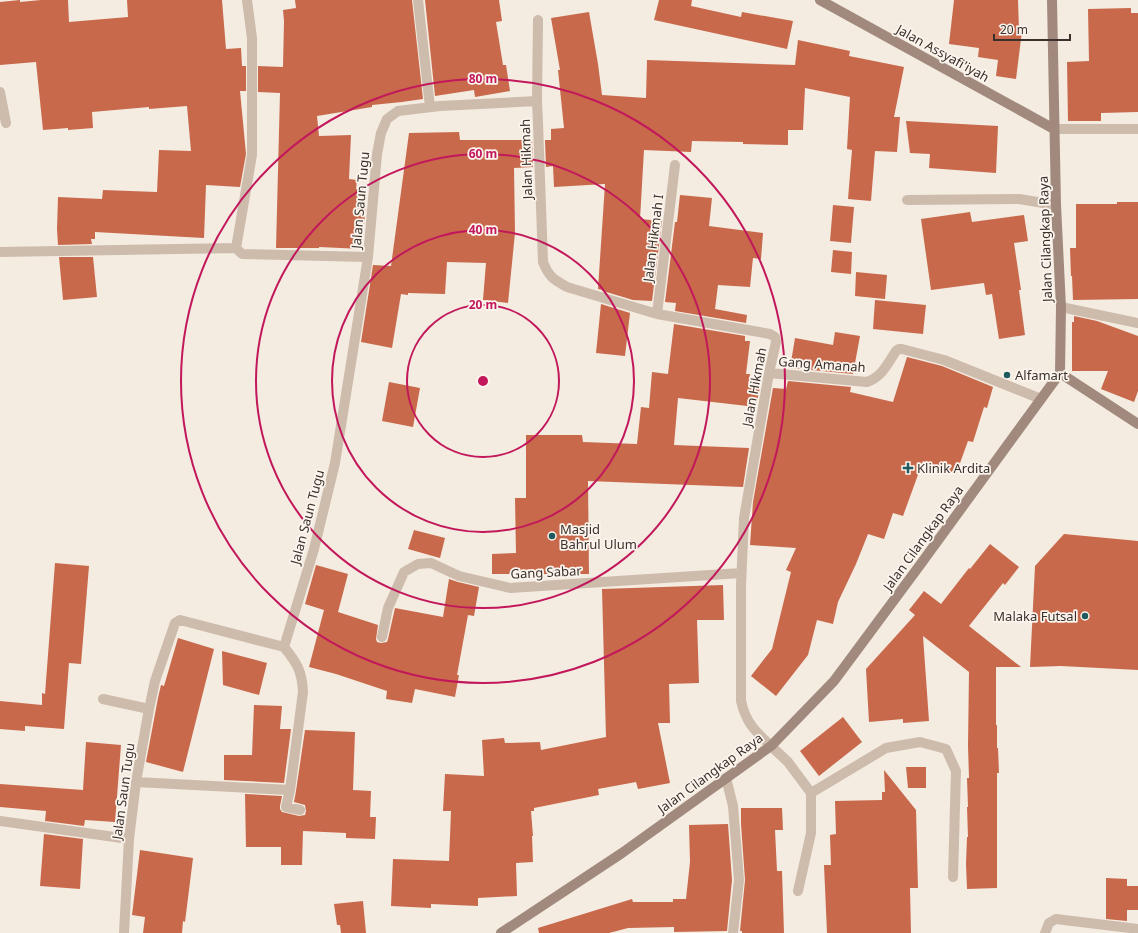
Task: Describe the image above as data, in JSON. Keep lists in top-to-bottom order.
{
  "streets": {
    "street": [
      "Jalan Assyafi'iyah",
      "Jalan Hikmah",
      "Jalan Saun Tugu",
      "Jalan Hikmah I",
      "Jalan Cilangkap Raya",
      "Gang Amanah",
      "Gang Sabar"
    ]
  },
  "crossings": [
    ["Jalan Assyafi'iyah", "Jalan Cilangkap Raya"],
    ["Jalan Hikmah", "Jalan Saun Tugu"],
    ["Jalan Hikmah", "Jalan Hikmah I"],
    ["Jalan Hikmah", "Jalan Cilangkap Raya"],
    ["Jalan Hikmah", "Gang Amanah"],
    ["Jalan Hikmah", "Gang Sabar"],
    ["Jalan Cilangkap Raya", "Gang Amanah"]
  ],
  "places": {
    "other": ["Alfamart", "Masjid Bahrul Ulum", "Malaka Futsal"],
    "health": ["Klinik Ardita"]
  },
  "scale_bar": "20 m",
  "rings": [
    "80 m",
    "60 m",
    "40 m",
    "20 m"
  ]
}
